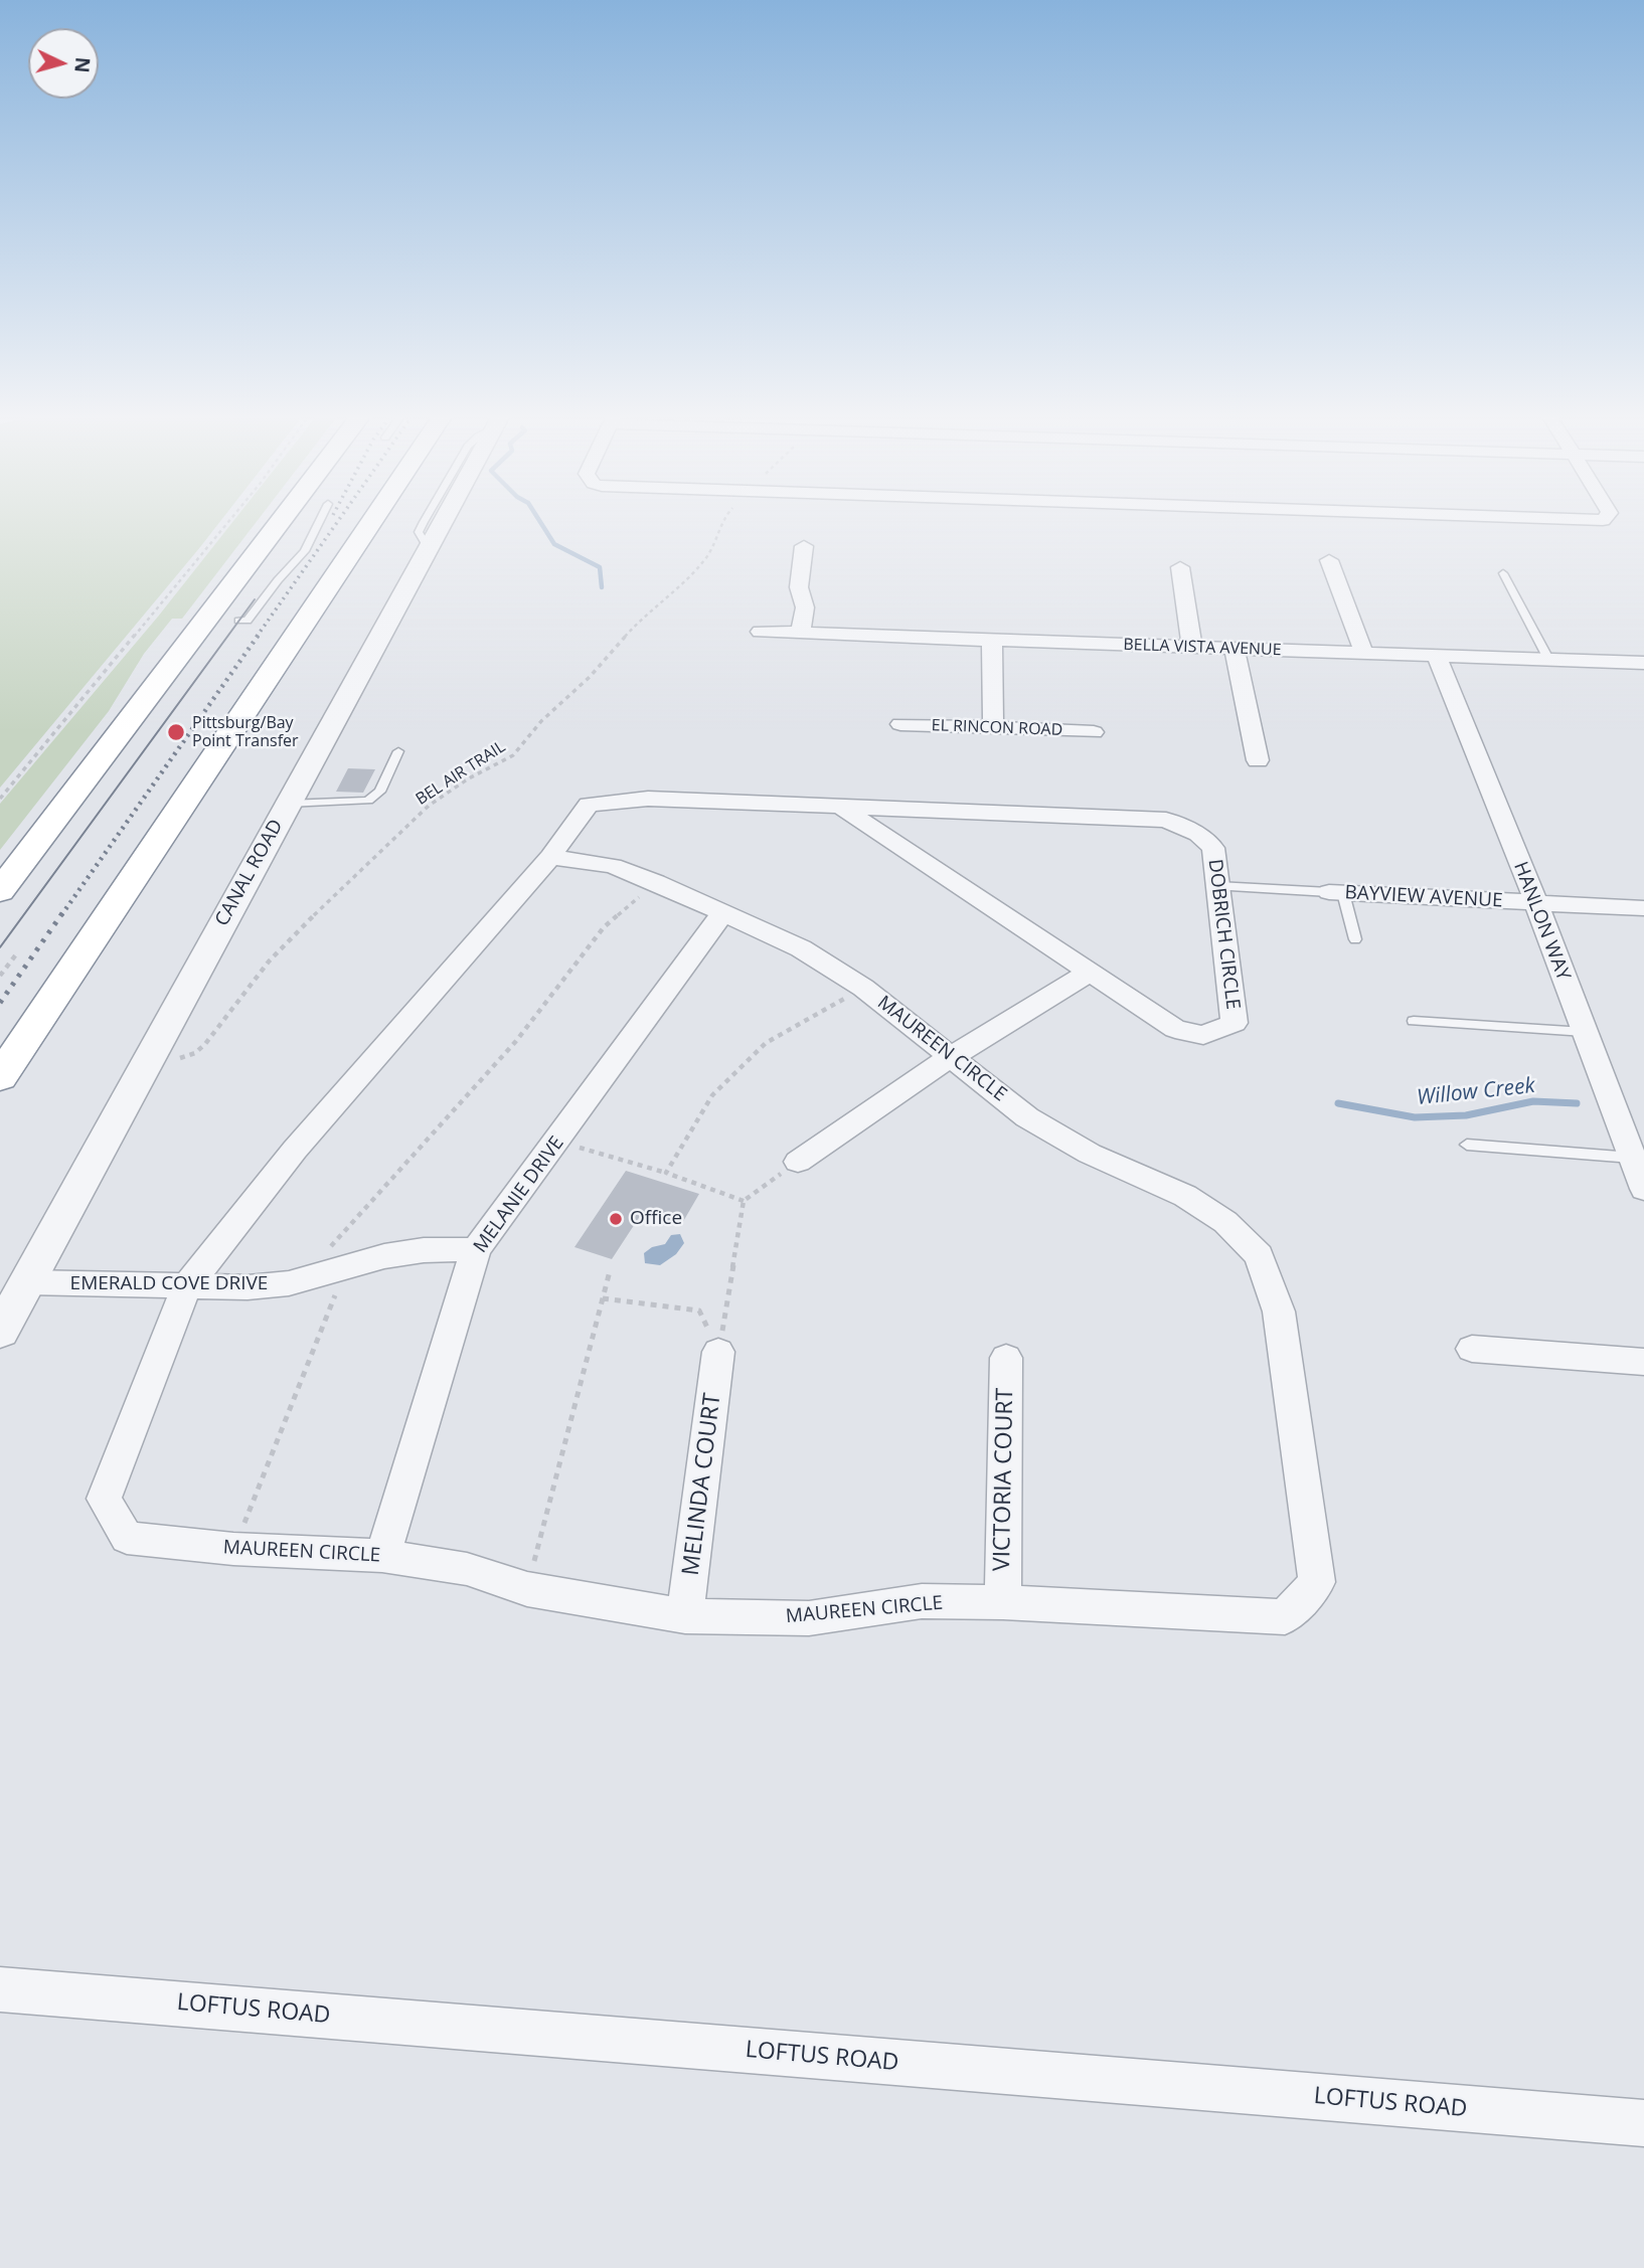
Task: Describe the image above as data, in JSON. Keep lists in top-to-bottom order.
{
  "streets": {
    "street": [
      "BELLA VISTA AVENUE",
      "EL RINCON ROAD",
      "CANAL ROAD",
      "BAYVIEW AVENUE",
      "HANLON WAY",
      "DOBRICH CIRCLE",
      "MAUREEN CIRCLE",
      "MELANIE DRIVE",
      "EMERALD COVE DRIVE",
      "VICTORIA COURT",
      "MELINDA COURT",
      "LOFTUS ROAD"
    ],
    "path": ["BEL AIR TRAIL"]
  },
  "crossings": [
    ["BELLA VISTA AVENUE", "HANLON WAY"],
    ["BEL AIR TRAIL", "CANAL ROAD"],
    ["CANAL ROAD", "EMERALD COVE DRIVE"],
    ["BAYVIEW AVENUE", "HANLON WAY"],
    ["DOBRICH CIRCLE", "MAUREEN CIRCLE"],
    ["MAUREEN CIRCLE", "MELANIE DRIVE"],
    ["MAUREEN CIRCLE", "EMERALD COVE DRIVE"],
    ["MAUREEN CIRCLE", "VICTORIA COURT"],
    ["MAUREEN CIRCLE", "MELINDA COURT"],
    ["MELANIE DRIVE", "EMERALD COVE DRIVE"]
  ],
  "water": ["Willow Creek"],
  "places": ["Pittsburg/Bay Point Transfer", "Office"],
  "north": "right"
}
